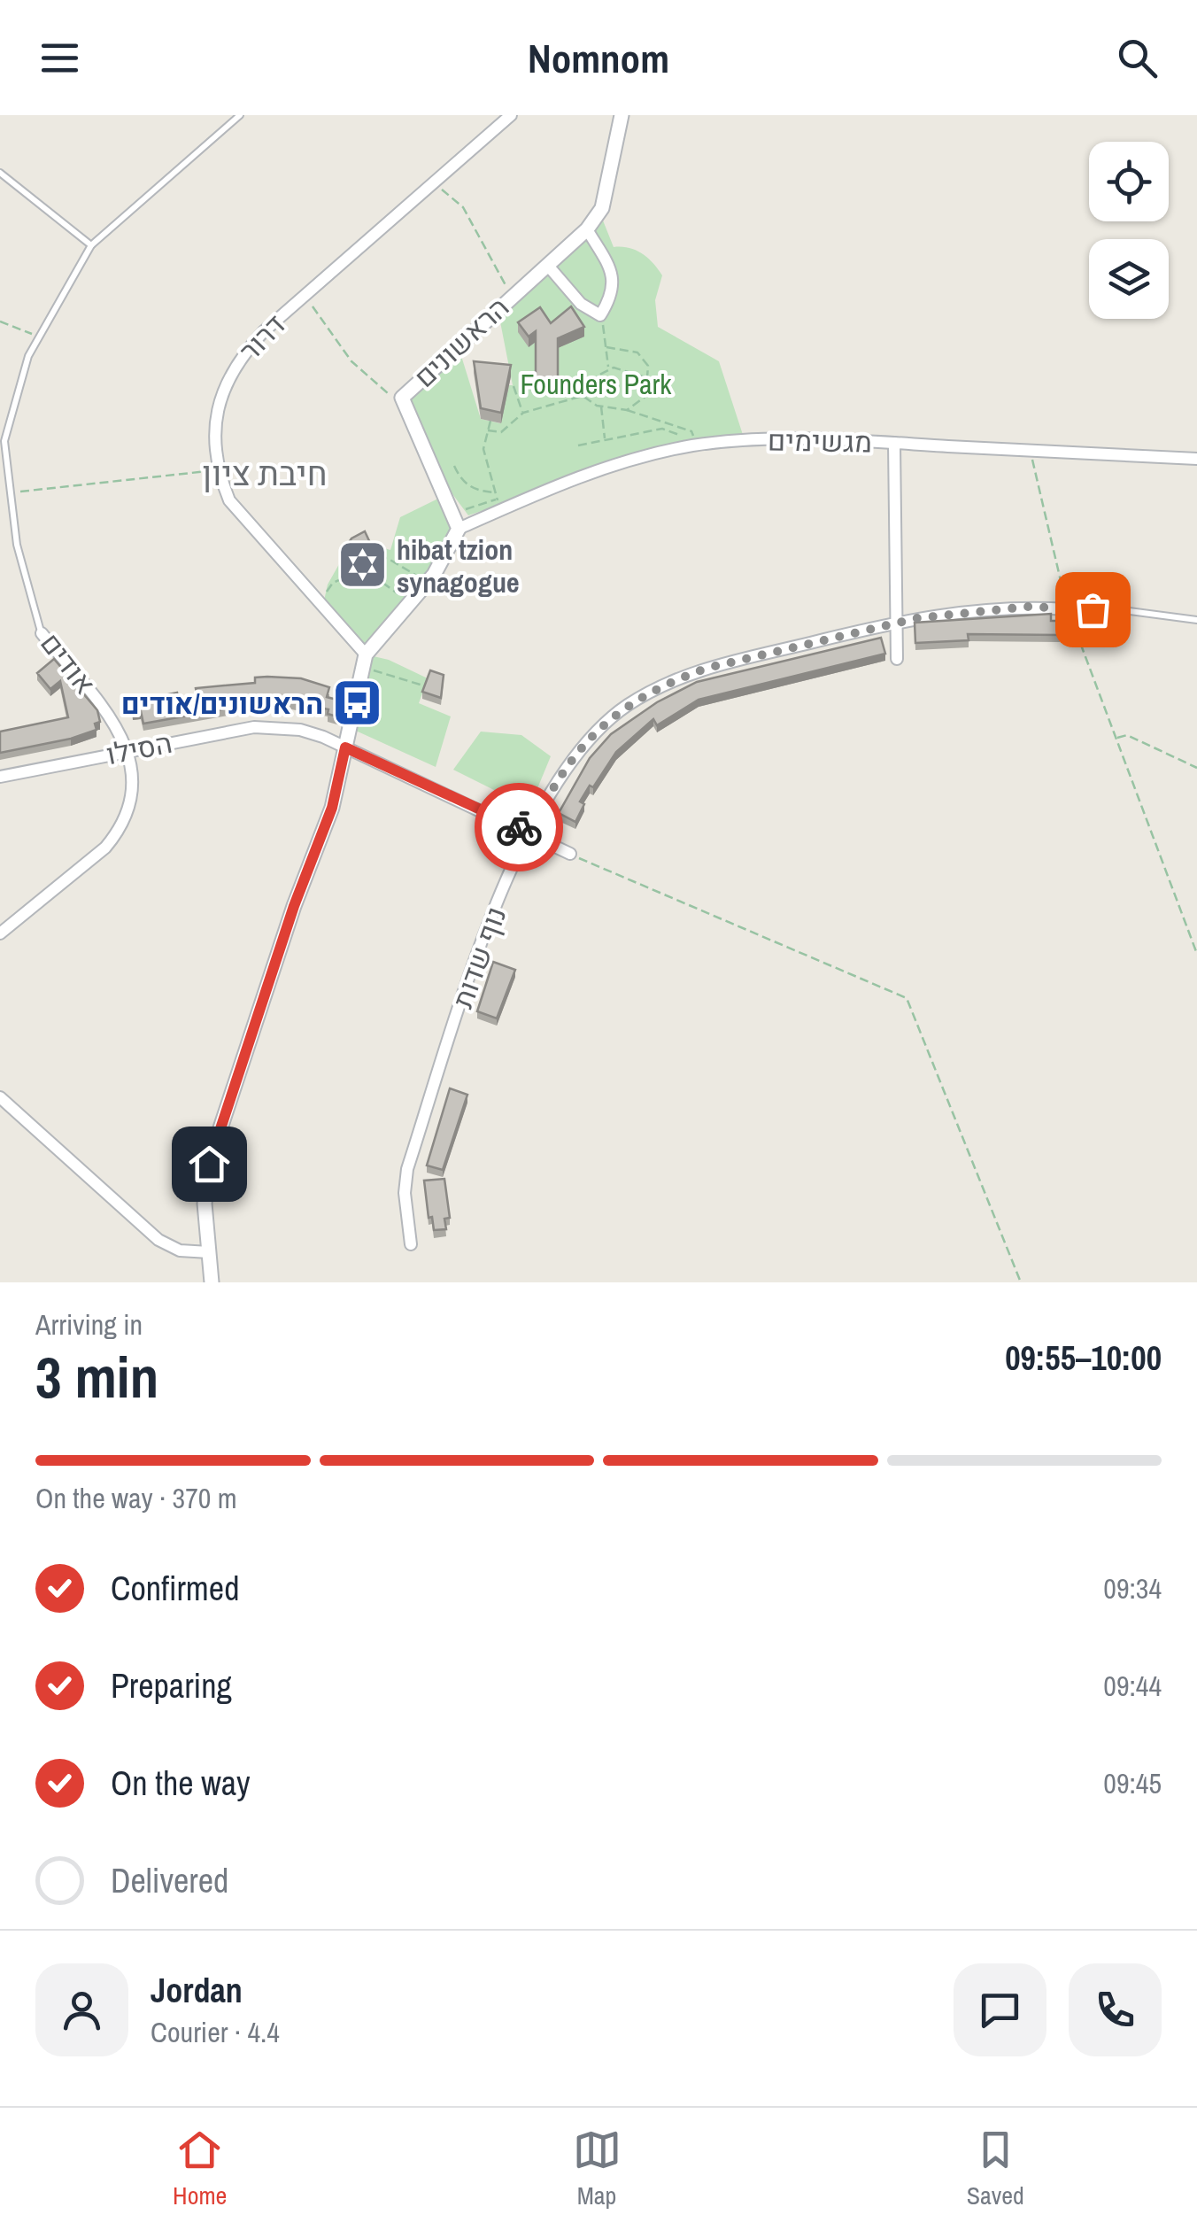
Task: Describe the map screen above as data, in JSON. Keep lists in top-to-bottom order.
{
  "streets": {
    "street": [
      "דרור",
      "הראשונים",
      "מגשימים",
      "אודים",
      "הסילו",
      "נוף שדות"
    ]
  },
  "crossings": [
    ["הראשונים", "מגשימים"],
    ["אודים", "הסילו"],
    ["הסילו", "נוף שדות"]
  ],
  "districts": ["חיבת ציון"],
  "parks": ["Founders Park"],
  "places": {
    "synagogue": ["hibat tzion synagogue"],
    "bus stop": ["הראשונים/אודים"]
  },
  "page": {
    "header": "Nomnom",
    "heading": ["3 min", "Arriving in", "09:55–10:00"],
    "panel": ["Jordan", "Courier · 4.4"],
    "bar": "On the way · 370 m",
    "list": [
      ["Confirmed", "09:34"],
      ["Preparing", "09:44"],
      ["On the way", "09:45"],
      "Delivered"
    ],
    "tabs": ["Home", "Map", "Saved"]
  }
}
